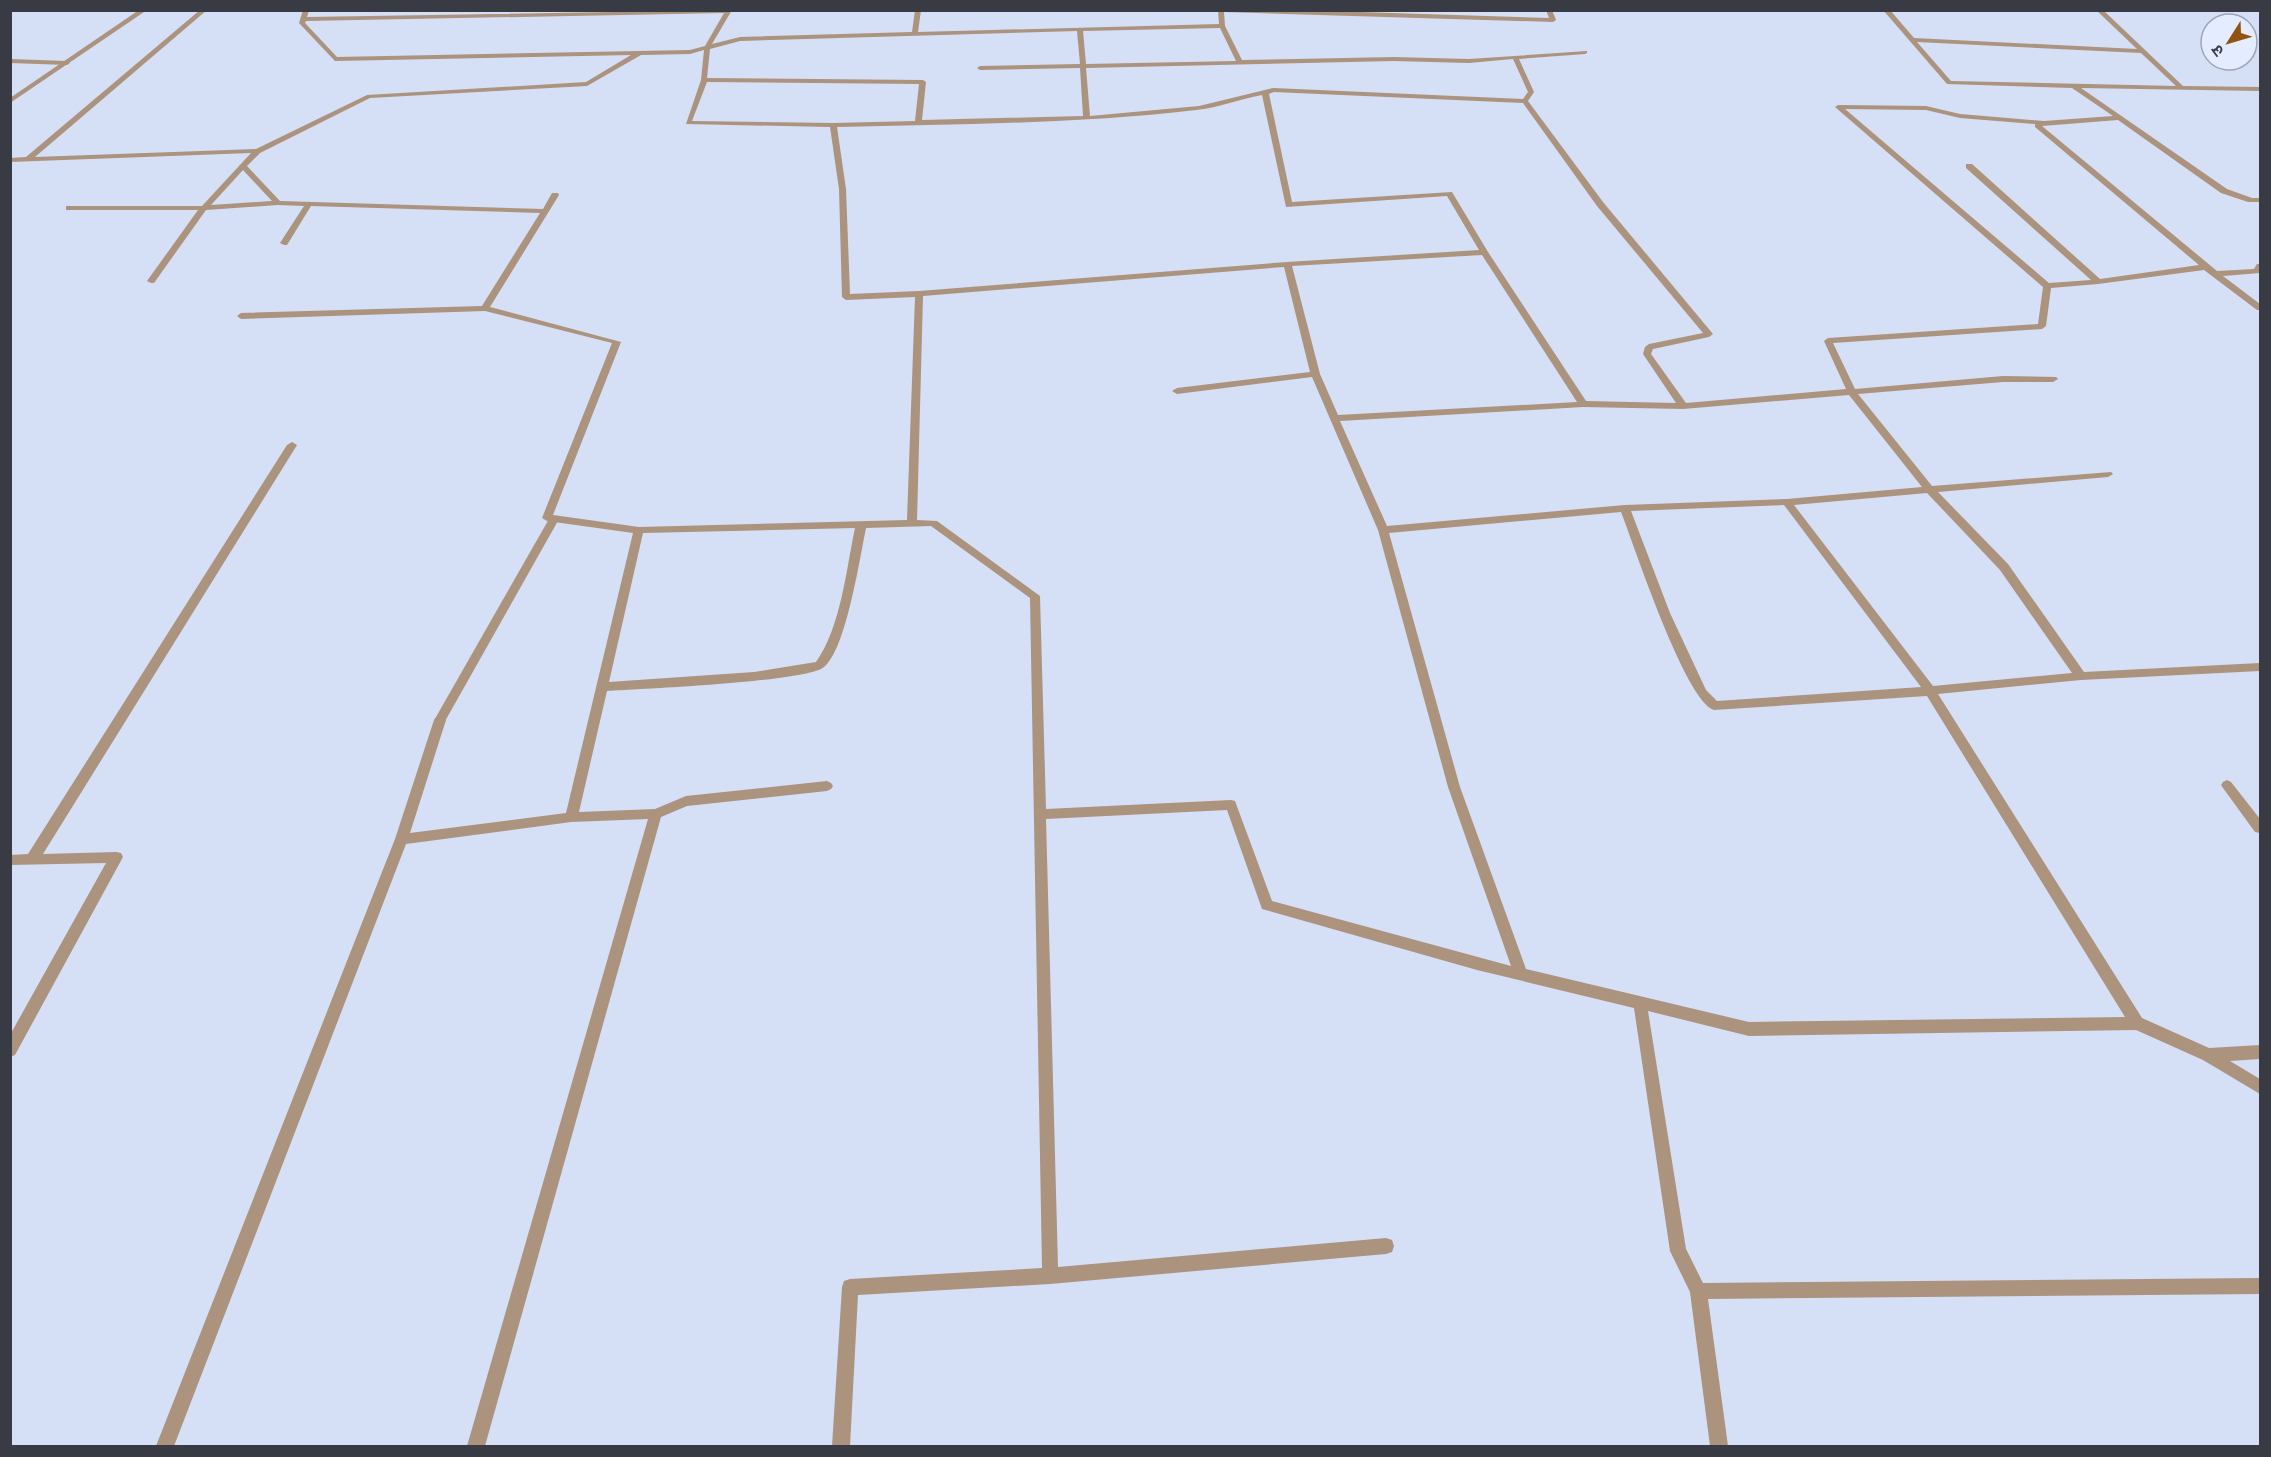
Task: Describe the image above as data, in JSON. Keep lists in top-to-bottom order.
{
  "north": "bottom left"
}
